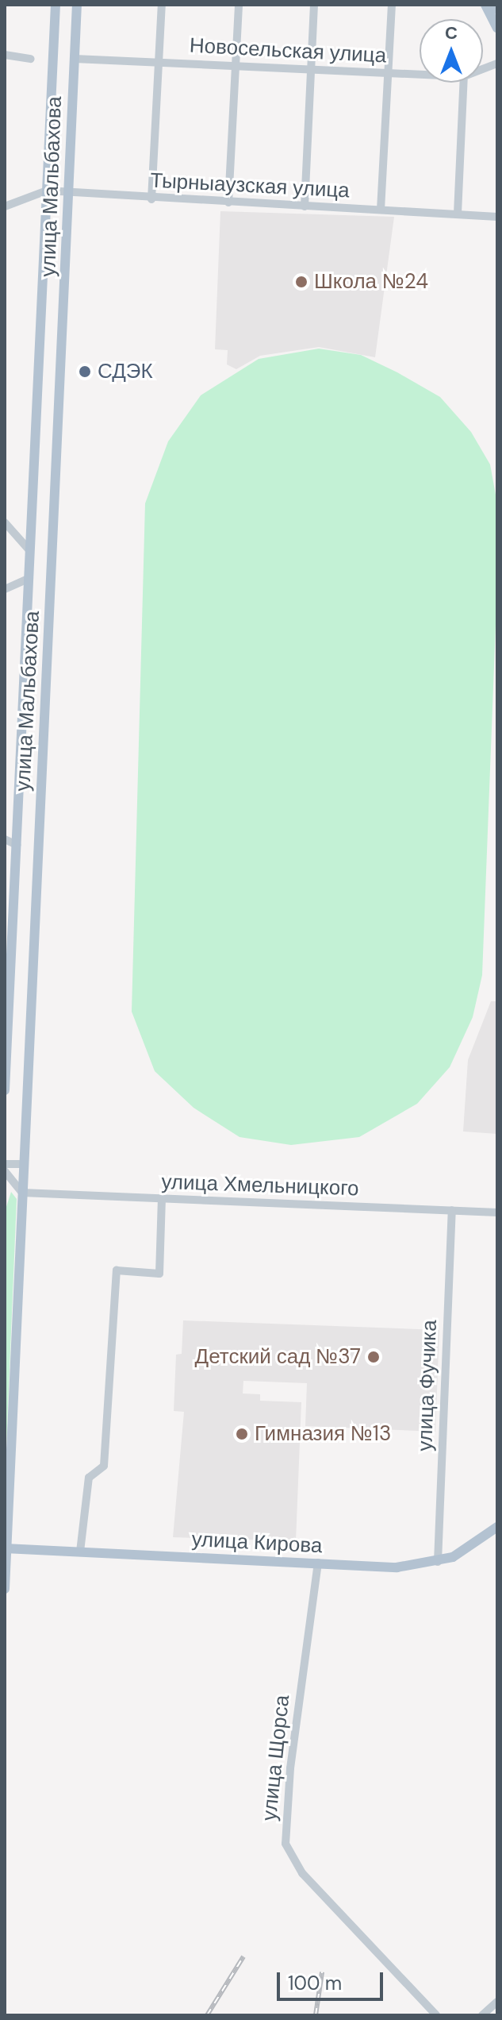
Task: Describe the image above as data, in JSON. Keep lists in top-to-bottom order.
{
  "streets": {
    "main road": ["улица Мальбахова", "улица Кирова"],
    "street": [
      "Новосельская улица",
      "Тырныаузская улица",
      "улица Хмельницкого",
      "улица Фучика",
      "улица Щорса"
    ]
  },
  "crossings": [
    ["Новосельская улица", "улица Мальбахова"],
    ["Тырныаузская улица", "улица Мальбахова"],
    ["улица Мальбахова", "улица Хмельницкого"],
    ["улица Мальбахова", "улица Кирова"],
    ["улица Хмельницкого", "улица Фучика"],
    ["улица Фучика", "улица Кирова"],
    ["улица Кирова", "улица Щорса"]
  ],
  "places": [
    "Школа №24",
    "СДЭК",
    "Детский сад №37",
    "Гимназия №13"
  ],
  "scale_bar": "100 m",
  "north": "top"
}
